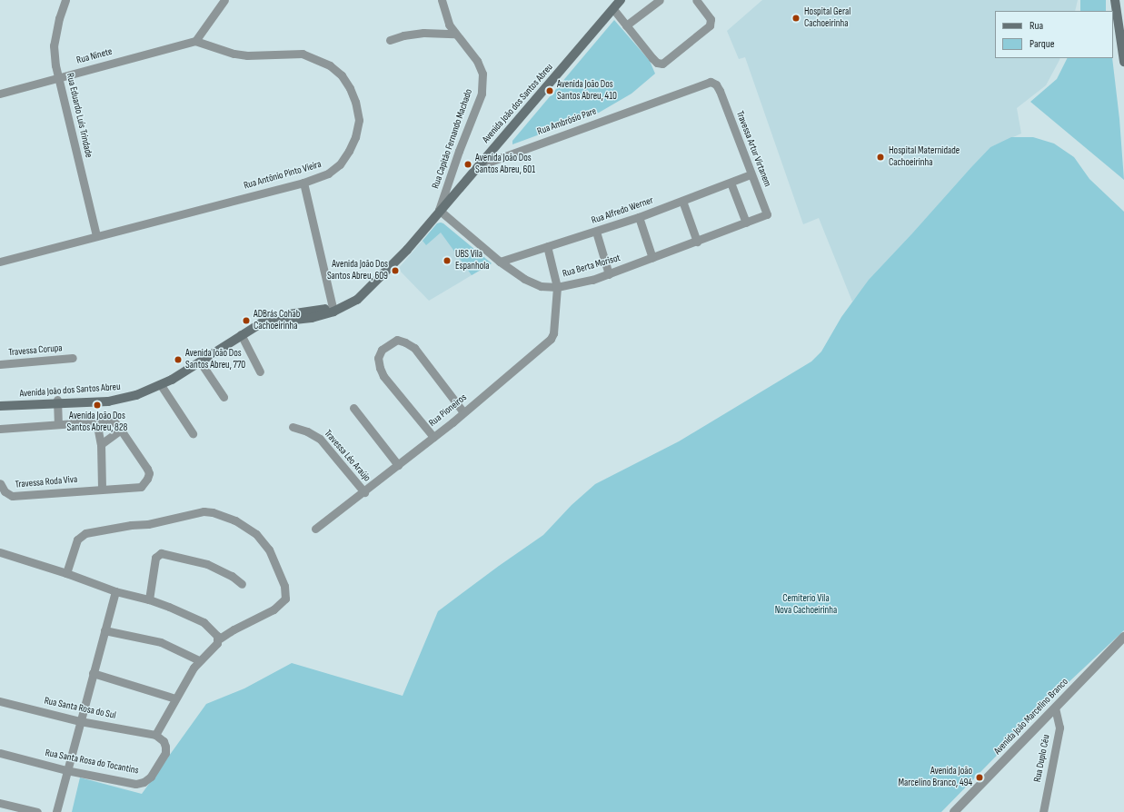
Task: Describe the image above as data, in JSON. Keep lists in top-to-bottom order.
{
  "streets": {
    "main road": ["Avenida João dos Santos Abreu"],
    "street": [
      "Rua Ninete",
      "Rua Eduardo Luís Trindade",
      "Rua Ambrósio Pare",
      "Rua Capitão Fernando Machado",
      "Travessa Artur Virtanem",
      "Rua Antônio Pinto Vieira",
      "Rua Alfredo Werner",
      "Rua Berta Morisot",
      "Travessa Corupa",
      "Rua Pioneiros",
      "Travessa Léo Araújo",
      "Travessa Roda Viva",
      "Rua Santa Rosa do Sul",
      "Avenida João Marcelino Branco",
      "Rua Duplo Céu",
      "Rua Santa Rosa do Tocantins"
    ]
  },
  "crossings": [
    ["Rua Ninete", "Rua Eduardo Luís Trindade"],
    ["Rua Ninete", "Rua Antônio Pinto Vieira"],
    ["Avenida João dos Santos Abreu", "Rua Ambrósio Pare"],
    ["Avenida João dos Santos Abreu", "Rua Capitão Fernando Machado"],
    ["Avenida João dos Santos Abreu", "Rua Berta Morisot"],
    ["Rua Eduardo Luís Trindade", "Rua Antônio Pinto Vieira"],
    ["Rua Ambrósio Pare", "Travessa Artur Virtanem"],
    ["Rua Capitão Fernando Machado", "Rua Berta Morisot"],
    ["Travessa Artur Virtanem", "Rua Alfredo Werner"],
    ["Travessa Artur Virtanem", "Rua Berta Morisot"],
    ["Rua Alfredo Werner", "Rua Berta Morisot"],
    ["Rua Alfredo Werner", "Rua Pioneiros"],
    ["Rua Berta Morisot", "Rua Pioneiros"],
    ["Rua Pioneiros", "Travessa Léo Araújo"],
    ["Rua Santa Rosa do Sul", "Rua Santa Rosa do Tocantins"],
    ["Avenida João Marcelino Branco", "Rua Duplo Céu"]
  ],
  "parks": ["Cemiterio Vila Nova Cachoeirinha"],
  "places": [
    "Hospital Geral Cachoeirinha",
    "Avenida João Dos Santos Abreu, 410",
    "Hospital Maternidade Cachoeirinha",
    "Avenida João Dos Santos Abreu, 601",
    "UBS Vila Espanhola",
    "Avenida João Dos Santos Abreu, 609",
    "ADBrás Cohab Cachoeirinha",
    "Avenida João Dos Santos Abreu, 770",
    "Avenida João Dos Santos Abreu, 828",
    "Avenida João Marcelino Branco, 494"
  ],
  "legend": ["Rua", "Parque"]
}
